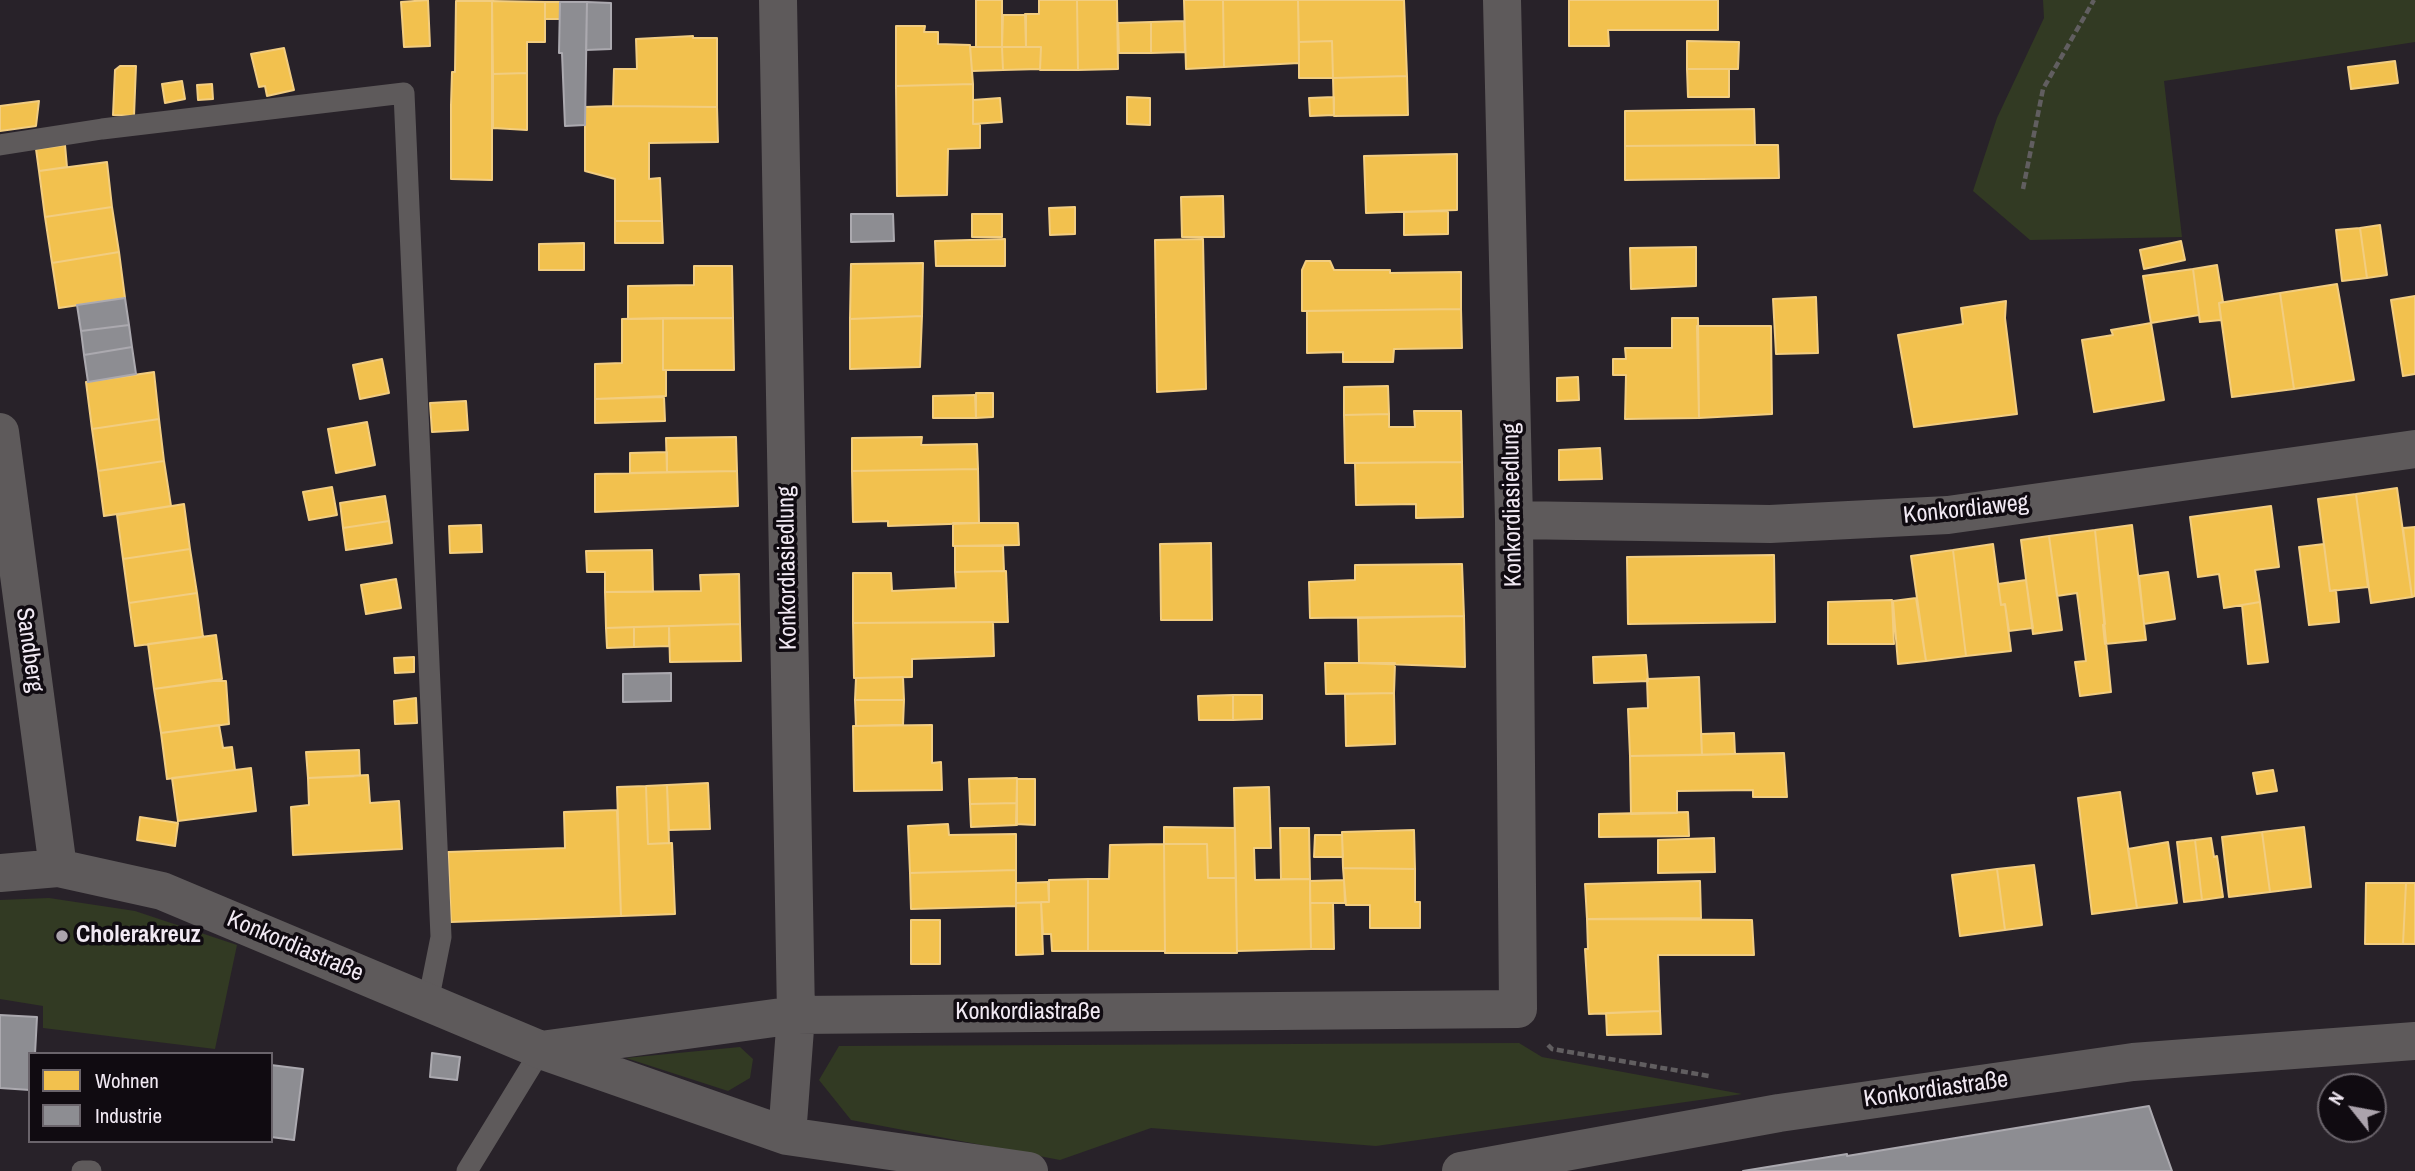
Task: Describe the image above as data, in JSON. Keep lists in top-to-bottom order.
{
  "streets": {
    "street": [
      "Konkordiasiedlung",
      "Konkordiaweg",
      "Sandberg",
      "Konkordiastraße"
    ]
  },
  "crossings": [
    ["Konkordiasiedlung", "Konkordiaweg"],
    ["Konkordiasiedlung", "Konkordiastraße"],
    ["Sandberg", "Konkordiastraße"]
  ],
  "places": ["Cholerakreuz"],
  "legend": ["Wohnen", "Industrie"],
  "north": "top left"
}
